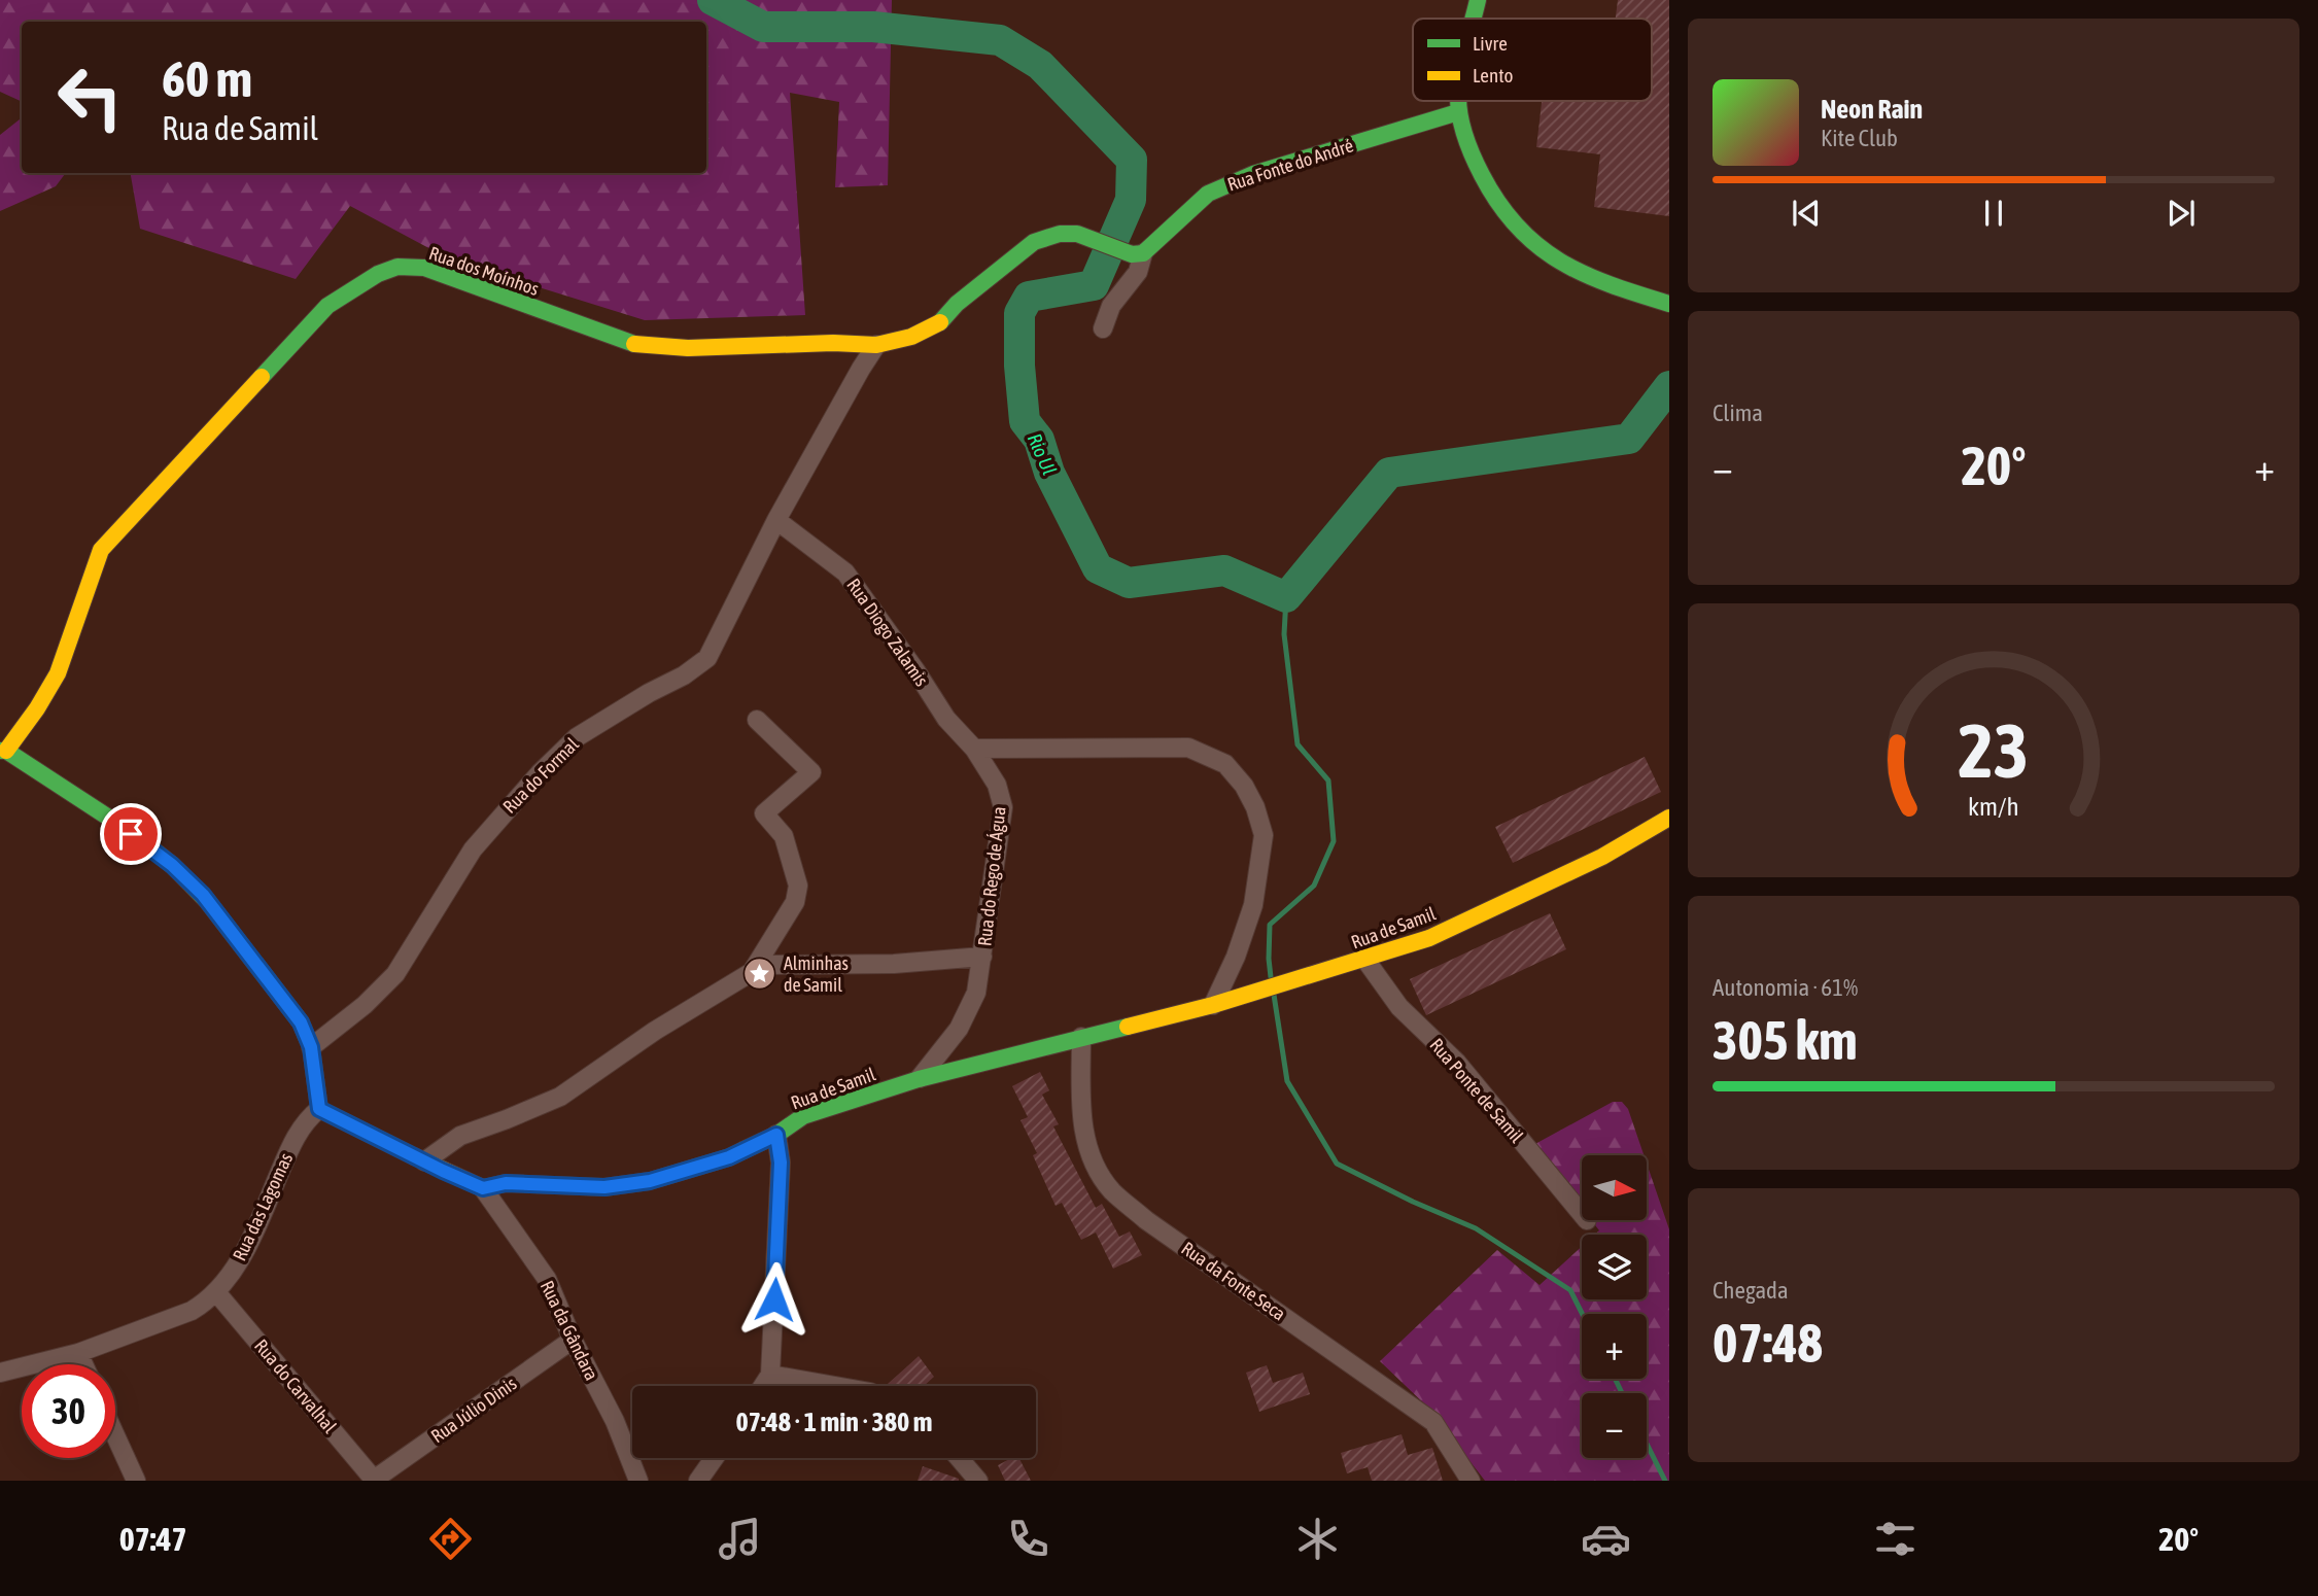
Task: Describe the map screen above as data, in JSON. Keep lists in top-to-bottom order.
{
  "streets": {
    "street": [
      "Rua Fonte do André",
      "Rua dos Moínhos",
      "Rua Diogo Zalamis",
      "Rua do Formal",
      "Rua do Rego de Água",
      "Rua de Samil",
      "Rua Ponte de Samil",
      "Rua das Lagomas",
      "Rua da Fonte Seca",
      "Rua da Gândara",
      "Rua do Carvalhal",
      "Rua Júlio Dinis"
    ]
  },
  "crossings": [
    ["Rua Fonte do André", "Rua dos Moínhos"],
    ["Rua Diogo Zalamis", "Rua do Formal"],
    ["Rua Diogo Zalamis", "Rua do Rego de Água"],
    ["Rua de Samil", "Rua Ponte de Samil"],
    ["Rua de Samil", "Rua da Fonte Seca"],
    ["Rua de Samil", "Rua da Gândara"],
    ["Rua das Lagomas", "Rua do Carvalhal"],
    ["Rua da Gândara", "Rua Júlio Dinis"],
    ["Rua do Carvalhal", "Rua Júlio Dinis"]
  ],
  "water": ["Rio Ul"],
  "places": {
    "place": ["Alminhas de Samil"]
  },
  "legend": ["Livre", "Lento"],
  "north": "right",
  "page": {
    "turn": ["60 m", "Rua de Samil"],
    "song": ["Neon Rain", "Kite Club"],
    "tile": [
      "Clima",
      ["Autonomia · 61%", "305 km"],
      ["Chegada", "07:48"]
    ],
    "heat": ["−", "20°", "+"],
    "map_buttons": ["+", "−"],
    "limit": "30",
    "trip": "07:48 · 1 min · 380 m",
    "tabs": ["07:47", "20°"],
    "gauge": ["23", "km/h"]
  }
}
